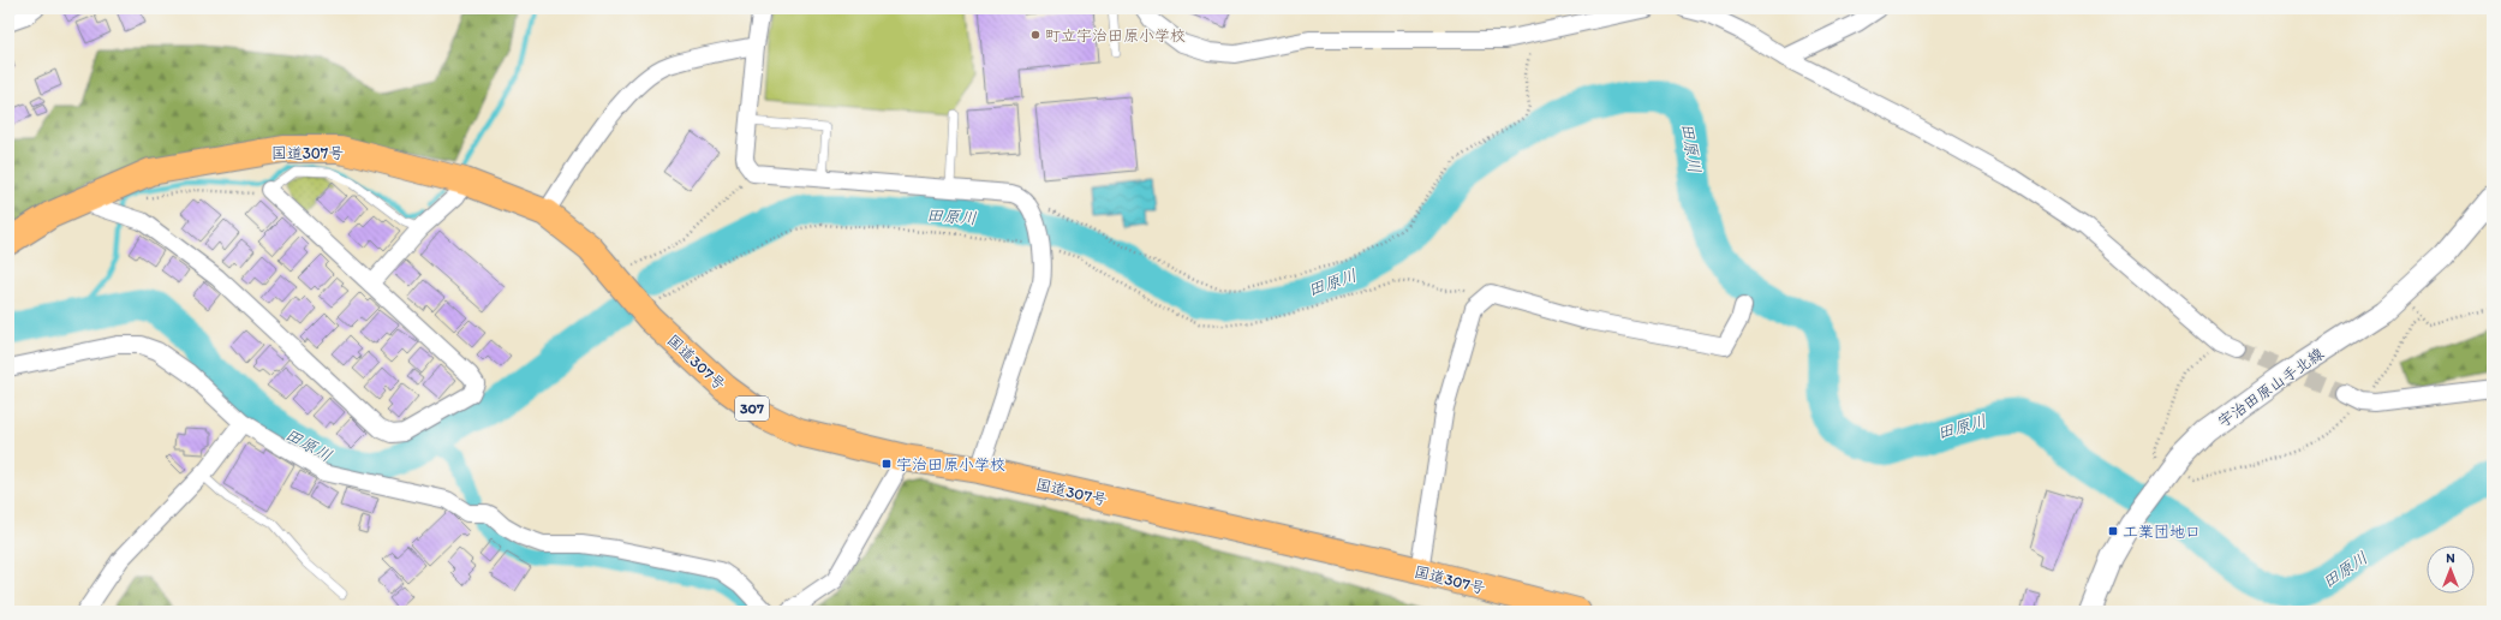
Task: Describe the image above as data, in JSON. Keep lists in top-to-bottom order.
{
  "streets": {
    "highway": ["国道307号", "307"],
    "street": ["宇治田原山手北線"]
  },
  "water": ["田原川"],
  "places": {
    "other": ["町立宇治田原小学校"],
    "transit": ["宇治田原小学校", "工業団地口"]
  },
  "north": "top"
}
